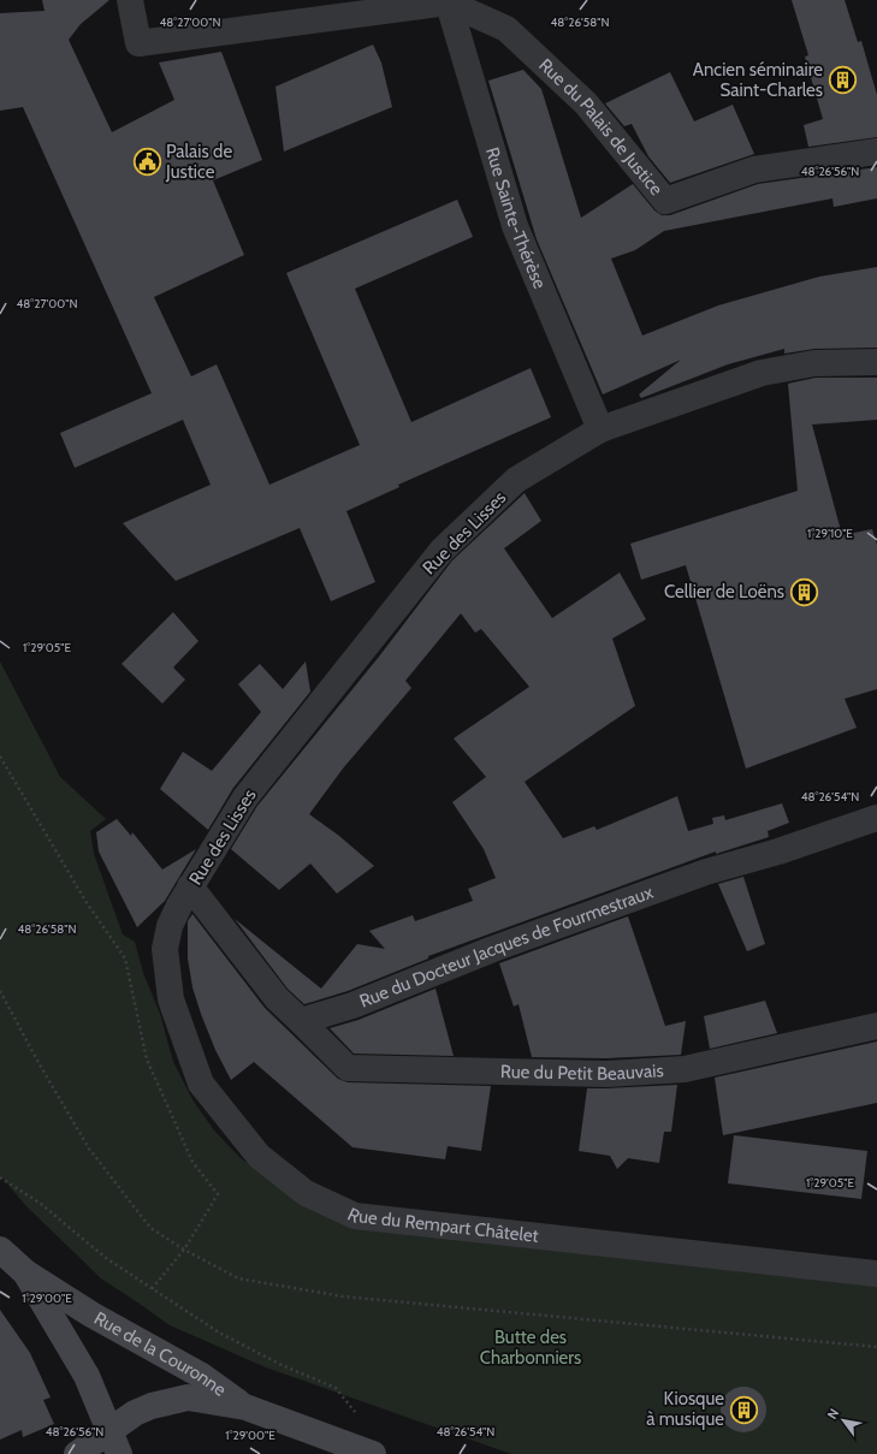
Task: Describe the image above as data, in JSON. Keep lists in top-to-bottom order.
{
  "streets": {
    "main road": ["Rue de la Couronne"],
    "street": [
      "Rue du Palais de Justice",
      "Rue Sainte-Thérèse",
      "Rue des Lisses",
      "Rue du Docteur Jacques de Fourmestraux",
      "Rue du Petit Beauvais",
      "Rue du Rempart Châtelet"
    ]
  },
  "crossings": [
    ["Rue du Palais de Justice", "Rue Sainte-Thérèse"],
    ["Rue Sainte-Thérèse", "Rue des Lisses"],
    ["Rue des Lisses", "Rue du Rempart Châtelet"],
    ["Rue du Docteur Jacques de Fourmestraux", "Rue du Petit Beauvais"]
  ],
  "parks": ["Butte des Charbonniers"],
  "places": {
    "building": ["Ancien séminaire Saint-Charles", "Cellier de Loëns", "Kiosque à musique"],
    "public building": ["Palais de Justice"]
  },
  "north": "top left",
  "coordinates": [
    "48°27'00\"N",
    "48°26'58\"N",
    "48°26'56\"N",
    "1°29'10\"E",
    "1°29'05\"E",
    "48°26'54\"N",
    "1°29'00\"E"
  ]
}
